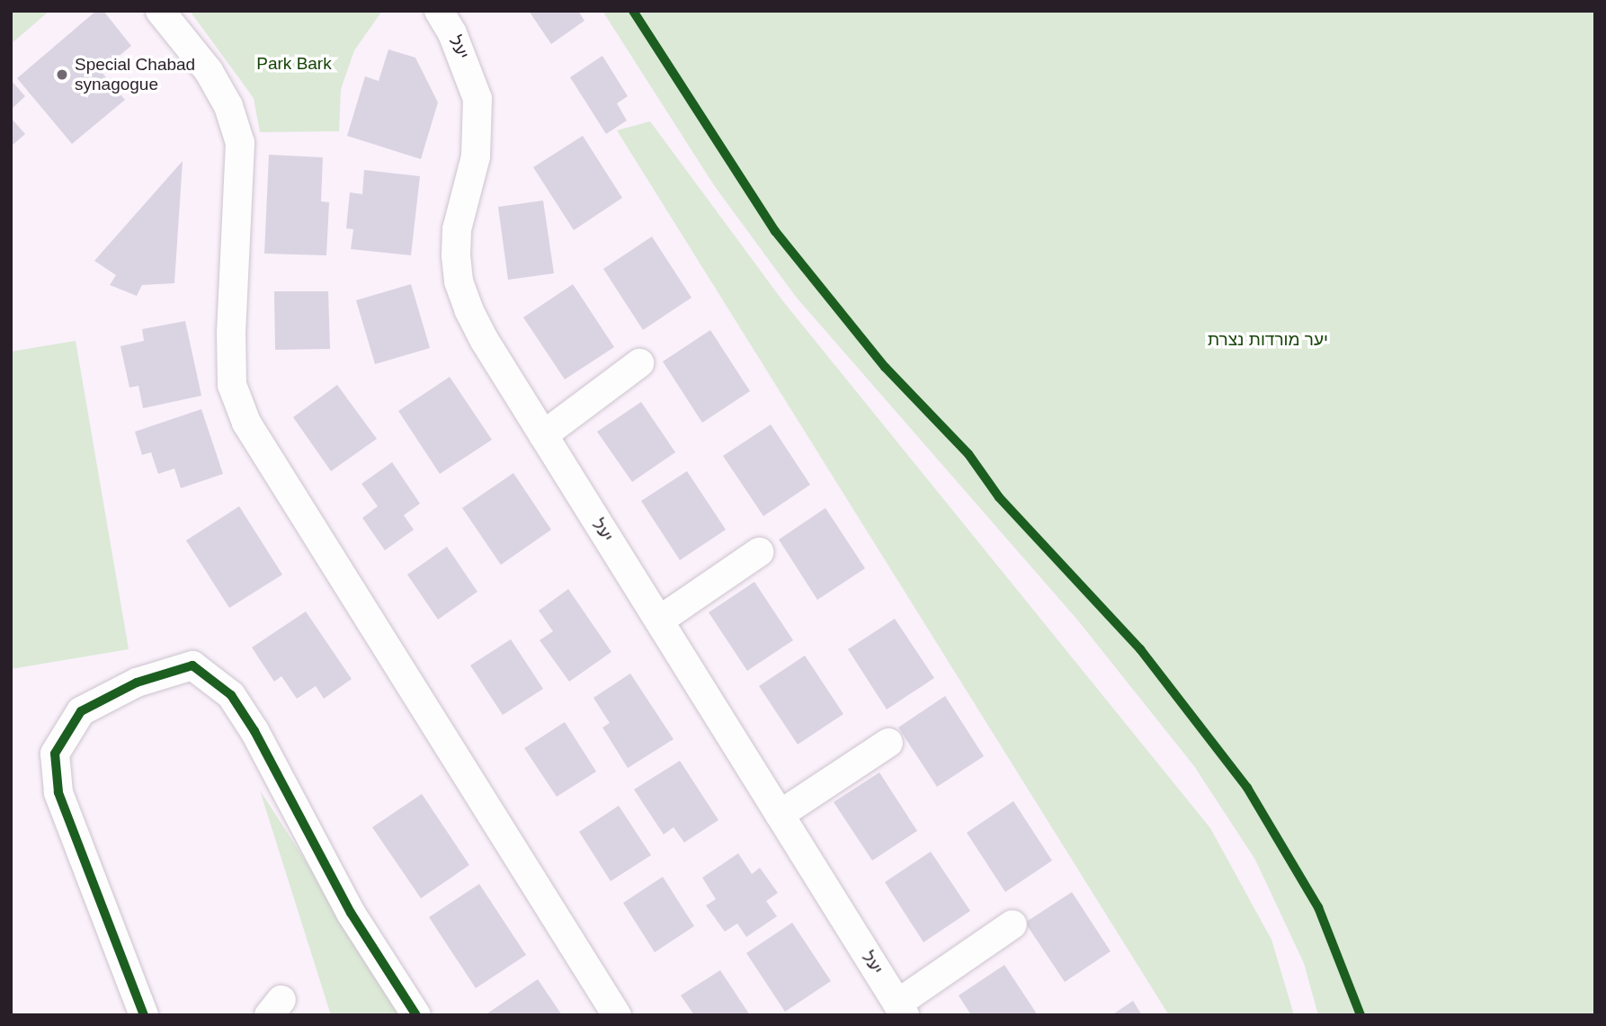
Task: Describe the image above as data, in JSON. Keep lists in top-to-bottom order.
{
  "streets": {
    "street": ["יעל"]
  },
  "parks": ["Park Bark", "יער מורדות נצרת"],
  "places": ["Special Chabad synagogue"]
}
